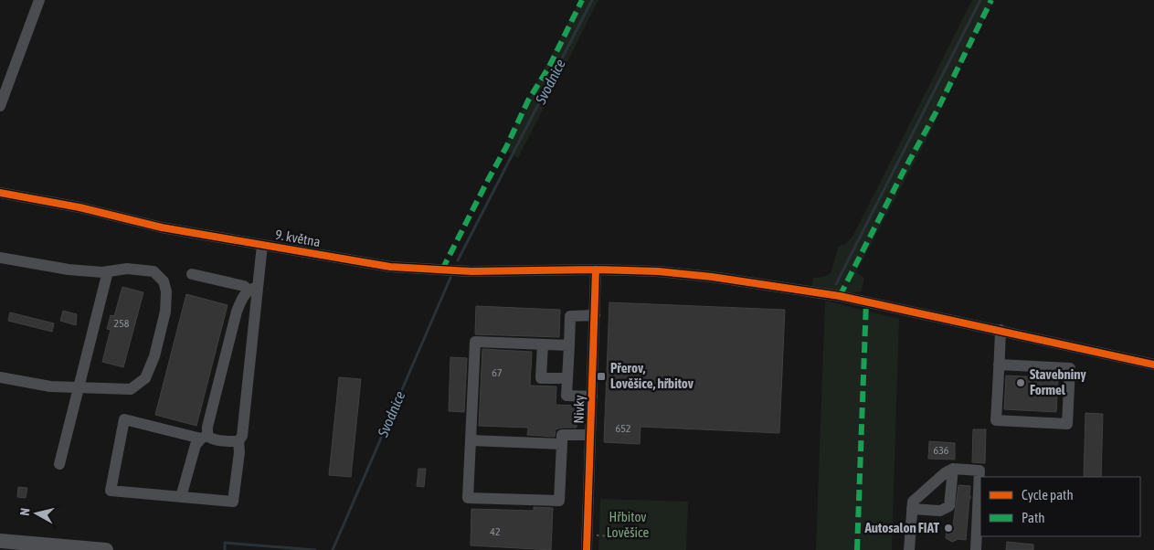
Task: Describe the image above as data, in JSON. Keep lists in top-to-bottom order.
{
  "streets": {
    "street": ["9. května", "Nivky"]
  },
  "crossings": [
    ["9. května", "Nivky"]
  ],
  "water": ["Svodnice"],
  "parks": ["Hřbitov Lověšice"],
  "places": {
    "transit": ["Přerov, Lověšice, hřbitov"],
    "other": ["Stavebniny Formel", "Autosalon FIAT"]
  },
  "house_numbers": [
    "258",
    "67",
    "652",
    "636",
    "42"
  ],
  "legend": ["Cycle path", "Path"],
  "north": "left"
}
